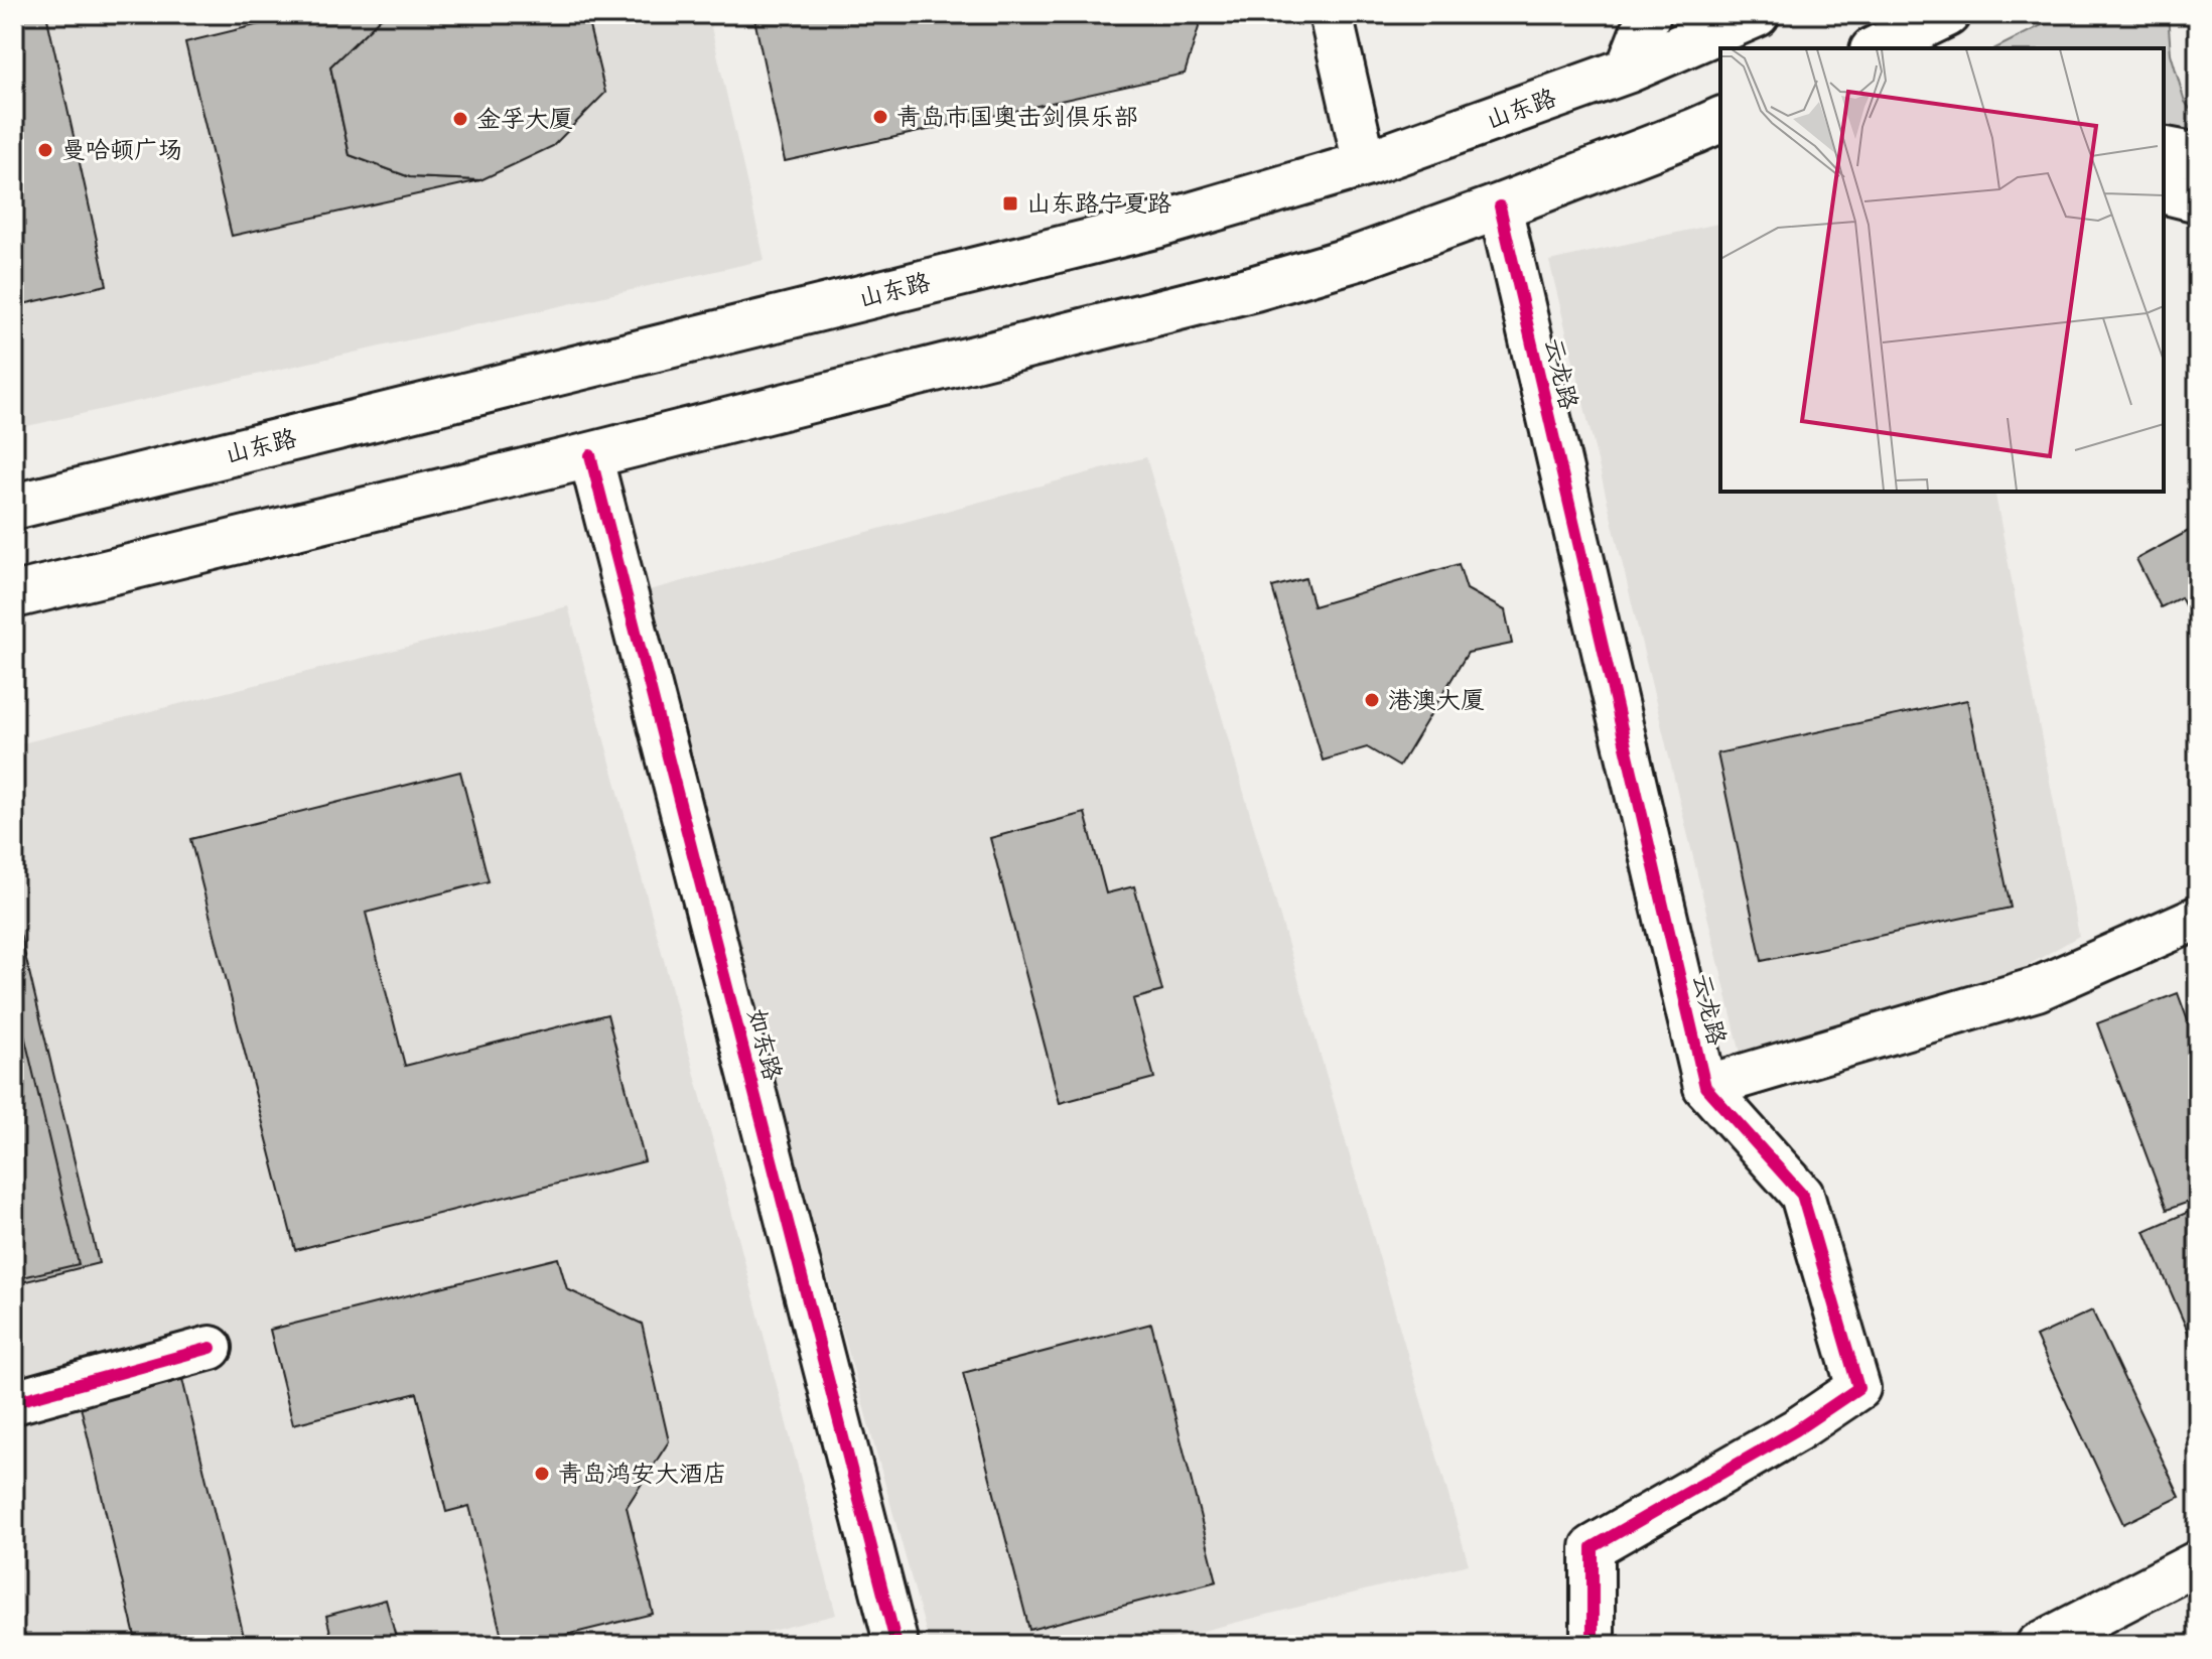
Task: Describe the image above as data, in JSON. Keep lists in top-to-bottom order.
{
  "streets": {
    "main road": ["山东路"],
    "street": ["云龙路", "如东路"]
  },
  "places": {
    "other": [
      "青岛市国奥击剑俱乐部",
      "金孚大厦",
      "曼哈顿广场",
      "港澳大厦",
      "青岛鸿安大酒店"
    ],
    "transit": ["山东路宁夏路"]
  }
}
